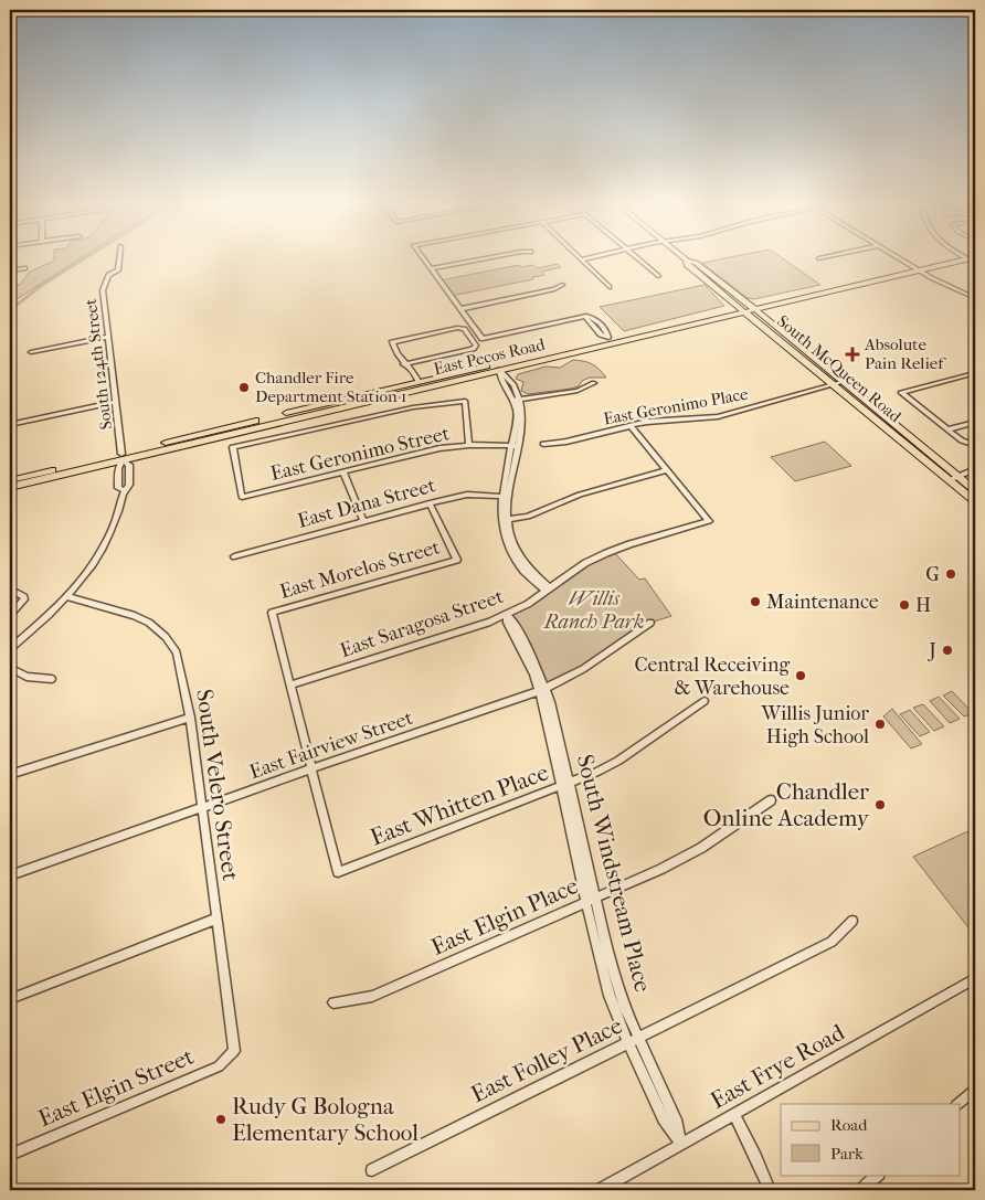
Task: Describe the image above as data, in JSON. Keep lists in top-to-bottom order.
{
  "streets": {
    "main road": ["East Pecos Road", "South McQueen Road"],
    "street": [
      "South 124th Street",
      "East Geronimo Place",
      "East Geronimo Street",
      "East Dana Street",
      "East Morelos Street",
      "East Saragosa Street",
      "East Fairview Street",
      "South Velero Street",
      "East Whitten Place",
      "South Windstream Place",
      "East Elgin Place",
      "East Folley Place",
      "East Frye Road",
      "East Elgin Street"
    ]
  },
  "crossings": [
    ["East Pecos Road", "South 124th Street"],
    ["East Pecos Road", "South McQueen Road"],
    ["South McQueen Road", "East Geronimo Place"],
    ["East Dana Street", "East Morelos Street"],
    ["East Morelos Street", "East Saragosa Street"],
    ["East Saragosa Street", "South Windstream Place"],
    ["East Fairview Street", "South Velero Street"],
    ["East Fairview Street", "East Whitten Place"],
    ["East Fairview Street", "South Windstream Place"],
    ["South Velero Street", "East Elgin Street"],
    ["East Whitten Place", "South Windstream Place"],
    ["South Windstream Place", "East Elgin Place"],
    ["South Windstream Place", "East Folley Place"],
    ["South Windstream Place", "East Frye Road"]
  ],
  "parks": ["Willis Ranch Park"],
  "places": {
    "health": ["Absolute Pain Relief"],
    "other": [
      "Chandler Fire Department Station 1",
      "G",
      "Maintenance",
      "H",
      "J",
      "Central Receiving & Warehouse",
      "Willis Junior High School",
      "Chandler Online Academy",
      "Rudy G Bologna Elementary School"
    ]
  },
  "legend": ["Road", "Park"]
}
